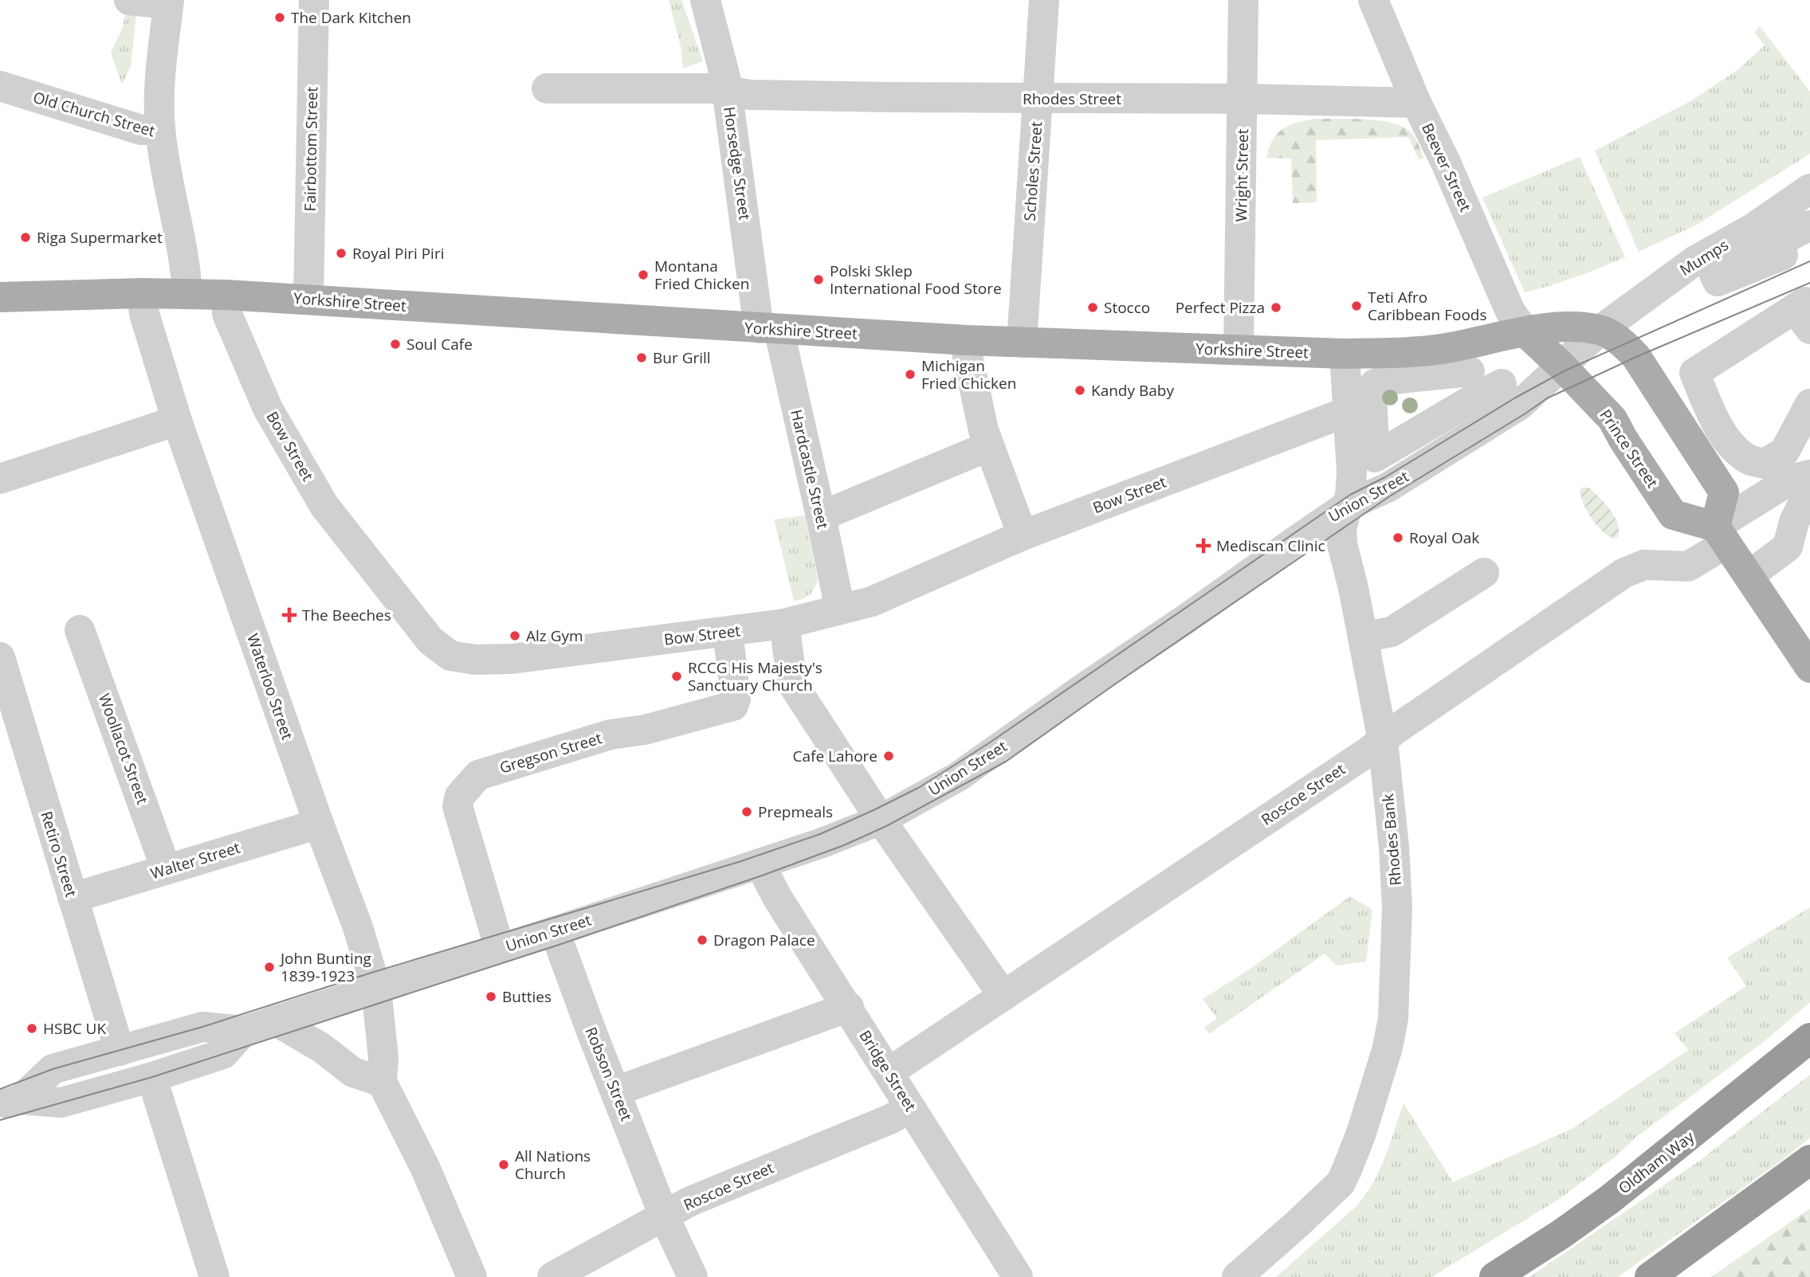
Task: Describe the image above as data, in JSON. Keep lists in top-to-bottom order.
{
  "streets": {
    "highway": ["Oldham Way"],
    "main road": ["Yorkshire Street", "Prince Street"],
    "street": [
      "Rhodes Street",
      "Old Church Street",
      "Fairbottom Street",
      "Horsedge Street",
      "Beever Street",
      "Scholes Street",
      "Wright Street",
      "Mumps",
      "Bow Street",
      "Hardcastle Street",
      "Union Street",
      "Waterloo Street",
      "Woollacot Street",
      "Gregson Street",
      "Roscoe Street",
      "Rhodes Bank",
      "Retiro Street",
      "Walter Street",
      "Bridge Street",
      "Robson Street"
    ]
  },
  "crossings": [
    ["Rhodes Street", "Horsedge Street"],
    ["Rhodes Street", "Beever Street"],
    ["Rhodes Street", "Scholes Street"],
    ["Rhodes Street", "Wright Street"],
    ["Old Church Street", "Yorkshire Street"],
    ["Fairbottom Street", "Yorkshire Street"],
    ["Horsedge Street", "Yorkshire Street"],
    ["Horsedge Street", "Hardcastle Street"],
    ["Beever Street", "Yorkshire Street"],
    ["Beever Street", "Prince Street"],
    ["Scholes Street", "Yorkshire Street"],
    ["Wright Street", "Yorkshire Street"],
    ["Mumps", "Yorkshire Street"],
    ["Mumps", "Union Street"],
    ["Yorkshire Street", "Bow Street"],
    ["Yorkshire Street", "Prince Street"],
    ["Yorkshire Street", "Hardcastle Street"],
    ["Yorkshire Street", "Union Street"],
    ["Yorkshire Street", "Waterloo Street"],
    ["Yorkshire Street", "Rhodes Bank"],
    ["Bow Street", "Hardcastle Street"],
    ["Bow Street", "Gregson Street"],
    ["Bow Street", "Rhodes Bank"],
    ["Prince Street", "Union Street"],
    ["Prince Street", "Roscoe Street"],
    ["Union Street", "Waterloo Street"],
    ["Union Street", "Gregson Street"],
    ["Union Street", "Rhodes Bank"],
    ["Union Street", "Retiro Street"],
    ["Union Street", "Bridge Street"],
    ["Union Street", "Robson Street"],
    ["Waterloo Street", "Walter Street"],
    ["Woollacot Street", "Walter Street"],
    ["Roscoe Street", "Rhodes Bank"],
    ["Roscoe Street", "Bridge Street"],
    ["Roscoe Street", "Robson Street"],
    ["Retiro Street", "Walter Street"]
  ],
  "places": {
    "other": [
      "The Dark Kitchen",
      "Riga Supermarket",
      "Royal Piri Piri",
      "Montana Fried Chicken",
      "Polski Sklep International Food Store",
      "Teti Afro Caribbean Foods",
      "Stocco",
      "Perfect Pizza",
      "Soul Cafe",
      "Bur Grill",
      "Michigan Fried Chicken",
      "Kandy Baby",
      "Royal Oak",
      "Alz Gym",
      "RCCG His Majesty's Sanctuary Church",
      "Cafe Lahore",
      "Prepmeals",
      "Dragon Palace",
      "John Bunting 1839-1923",
      "Butties",
      "HSBC UK",
      "All Nations Church"
    ],
    "health": ["Mediscan Clinic", "The Beeches"]
  }
}
